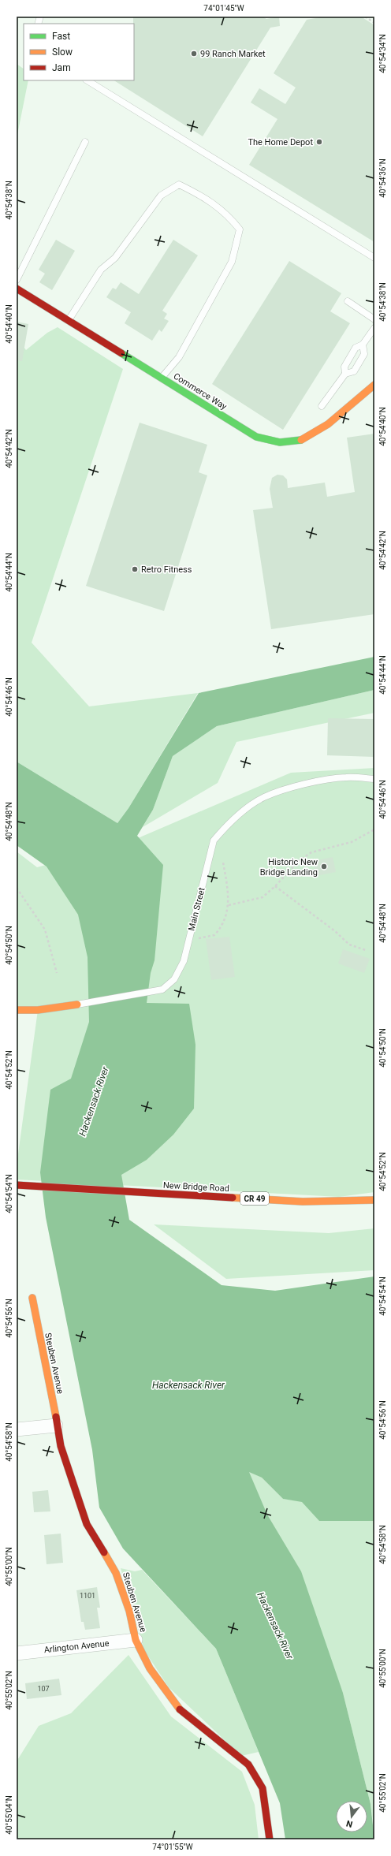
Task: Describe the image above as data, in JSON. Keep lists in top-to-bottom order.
{
  "streets": {
    "street": [
      "Commerce Way",
      "New Bridge Road",
      "CR 49",
      "Steuben Avenue",
      "Arlington Avenue"
    ],
    "lane": ["Main Street"]
  },
  "crossings": [
    ["Steuben Avenue", "Arlington Avenue"]
  ],
  "water": ["Hackensack River"],
  "places": [
    "99 Ranch Market",
    "The Home Depot",
    "Retro Fitness",
    "Historic New Bridge Landing"
  ],
  "house_numbers": ["1101", "107"],
  "legend": ["Fast", "Slow", "Jam"],
  "north": "bottom",
  "coordinates": [
    "74°01'45\"W",
    "40°54'34\"N",
    "40°54'36\"N",
    "40°54'38\"N",
    "40°54'40\"N",
    "40°54'42\"N",
    "40°54'44\"N",
    "40°54'46\"N",
    "40°54'48\"N",
    "40°54'50\"N",
    "40°54'52\"N",
    "40°54'54\"N",
    "40°54'56\"N",
    "40°54'58\"N",
    "40°55'00\"N",
    "40°55'02\"N",
    "40°55'04\"N",
    "74°01'55\"W"
  ]
}
